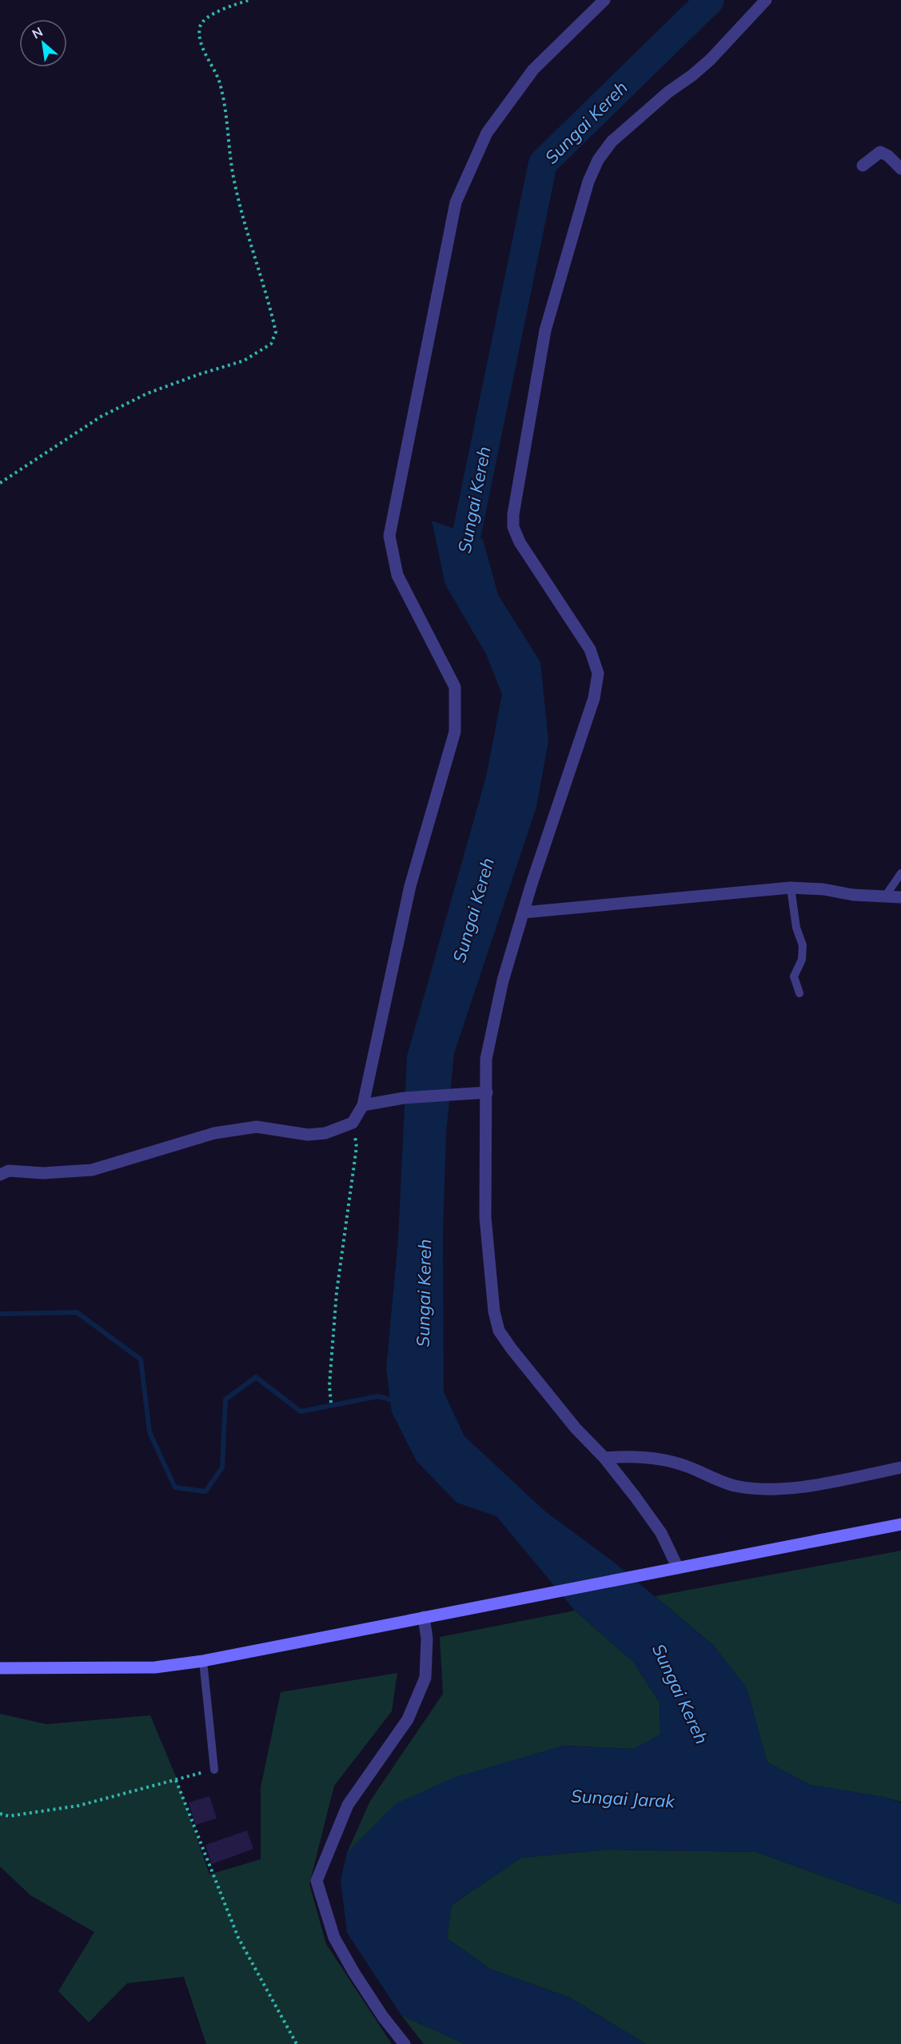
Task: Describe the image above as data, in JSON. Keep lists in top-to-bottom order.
{
  "water": ["Sungai Kereh", "Sungai Jarak"],
  "north": "top left"
}
